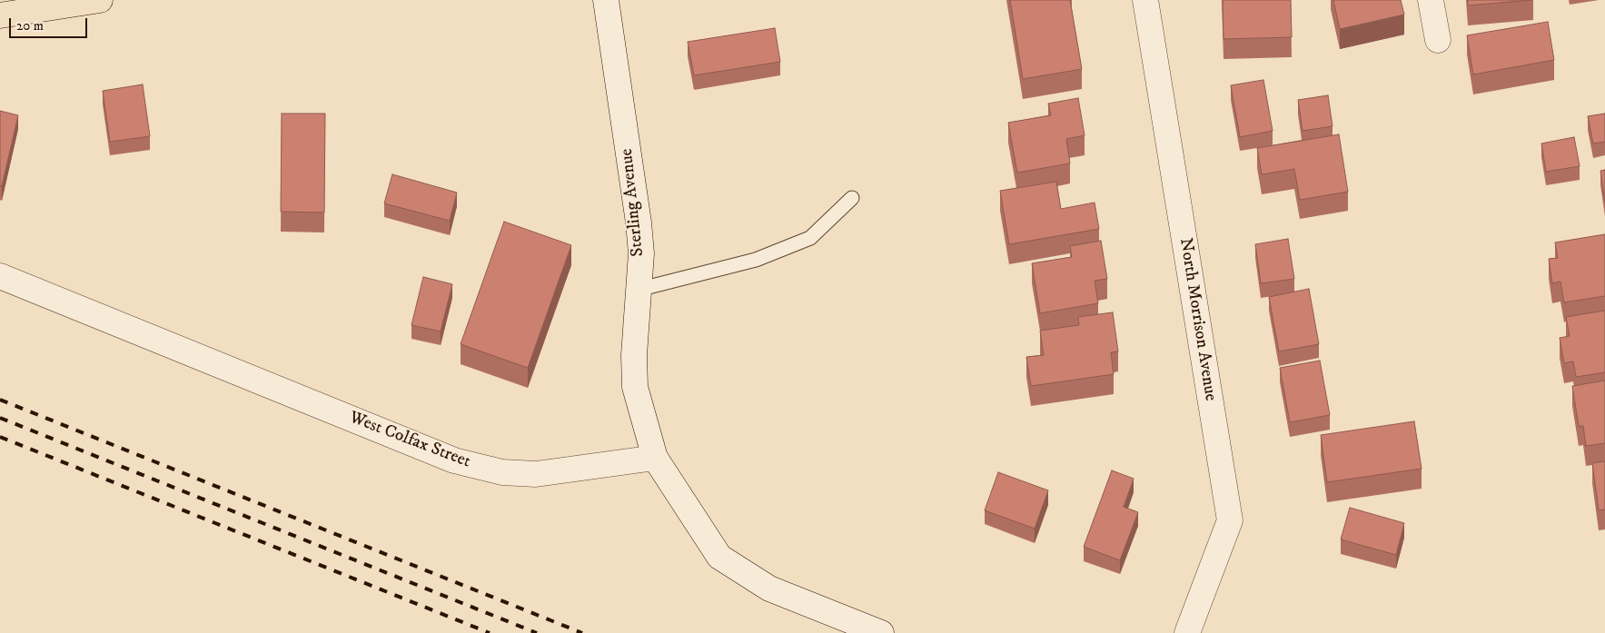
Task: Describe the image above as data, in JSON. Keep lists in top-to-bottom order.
{
  "streets": {
    "street": ["Sterling Avenue", "North Morrison Avenue", "West Colfax Street"]
  },
  "crossings": [
    ["Sterling Avenue", "West Colfax Street"]
  ],
  "scale_bar": "20 m"
}
